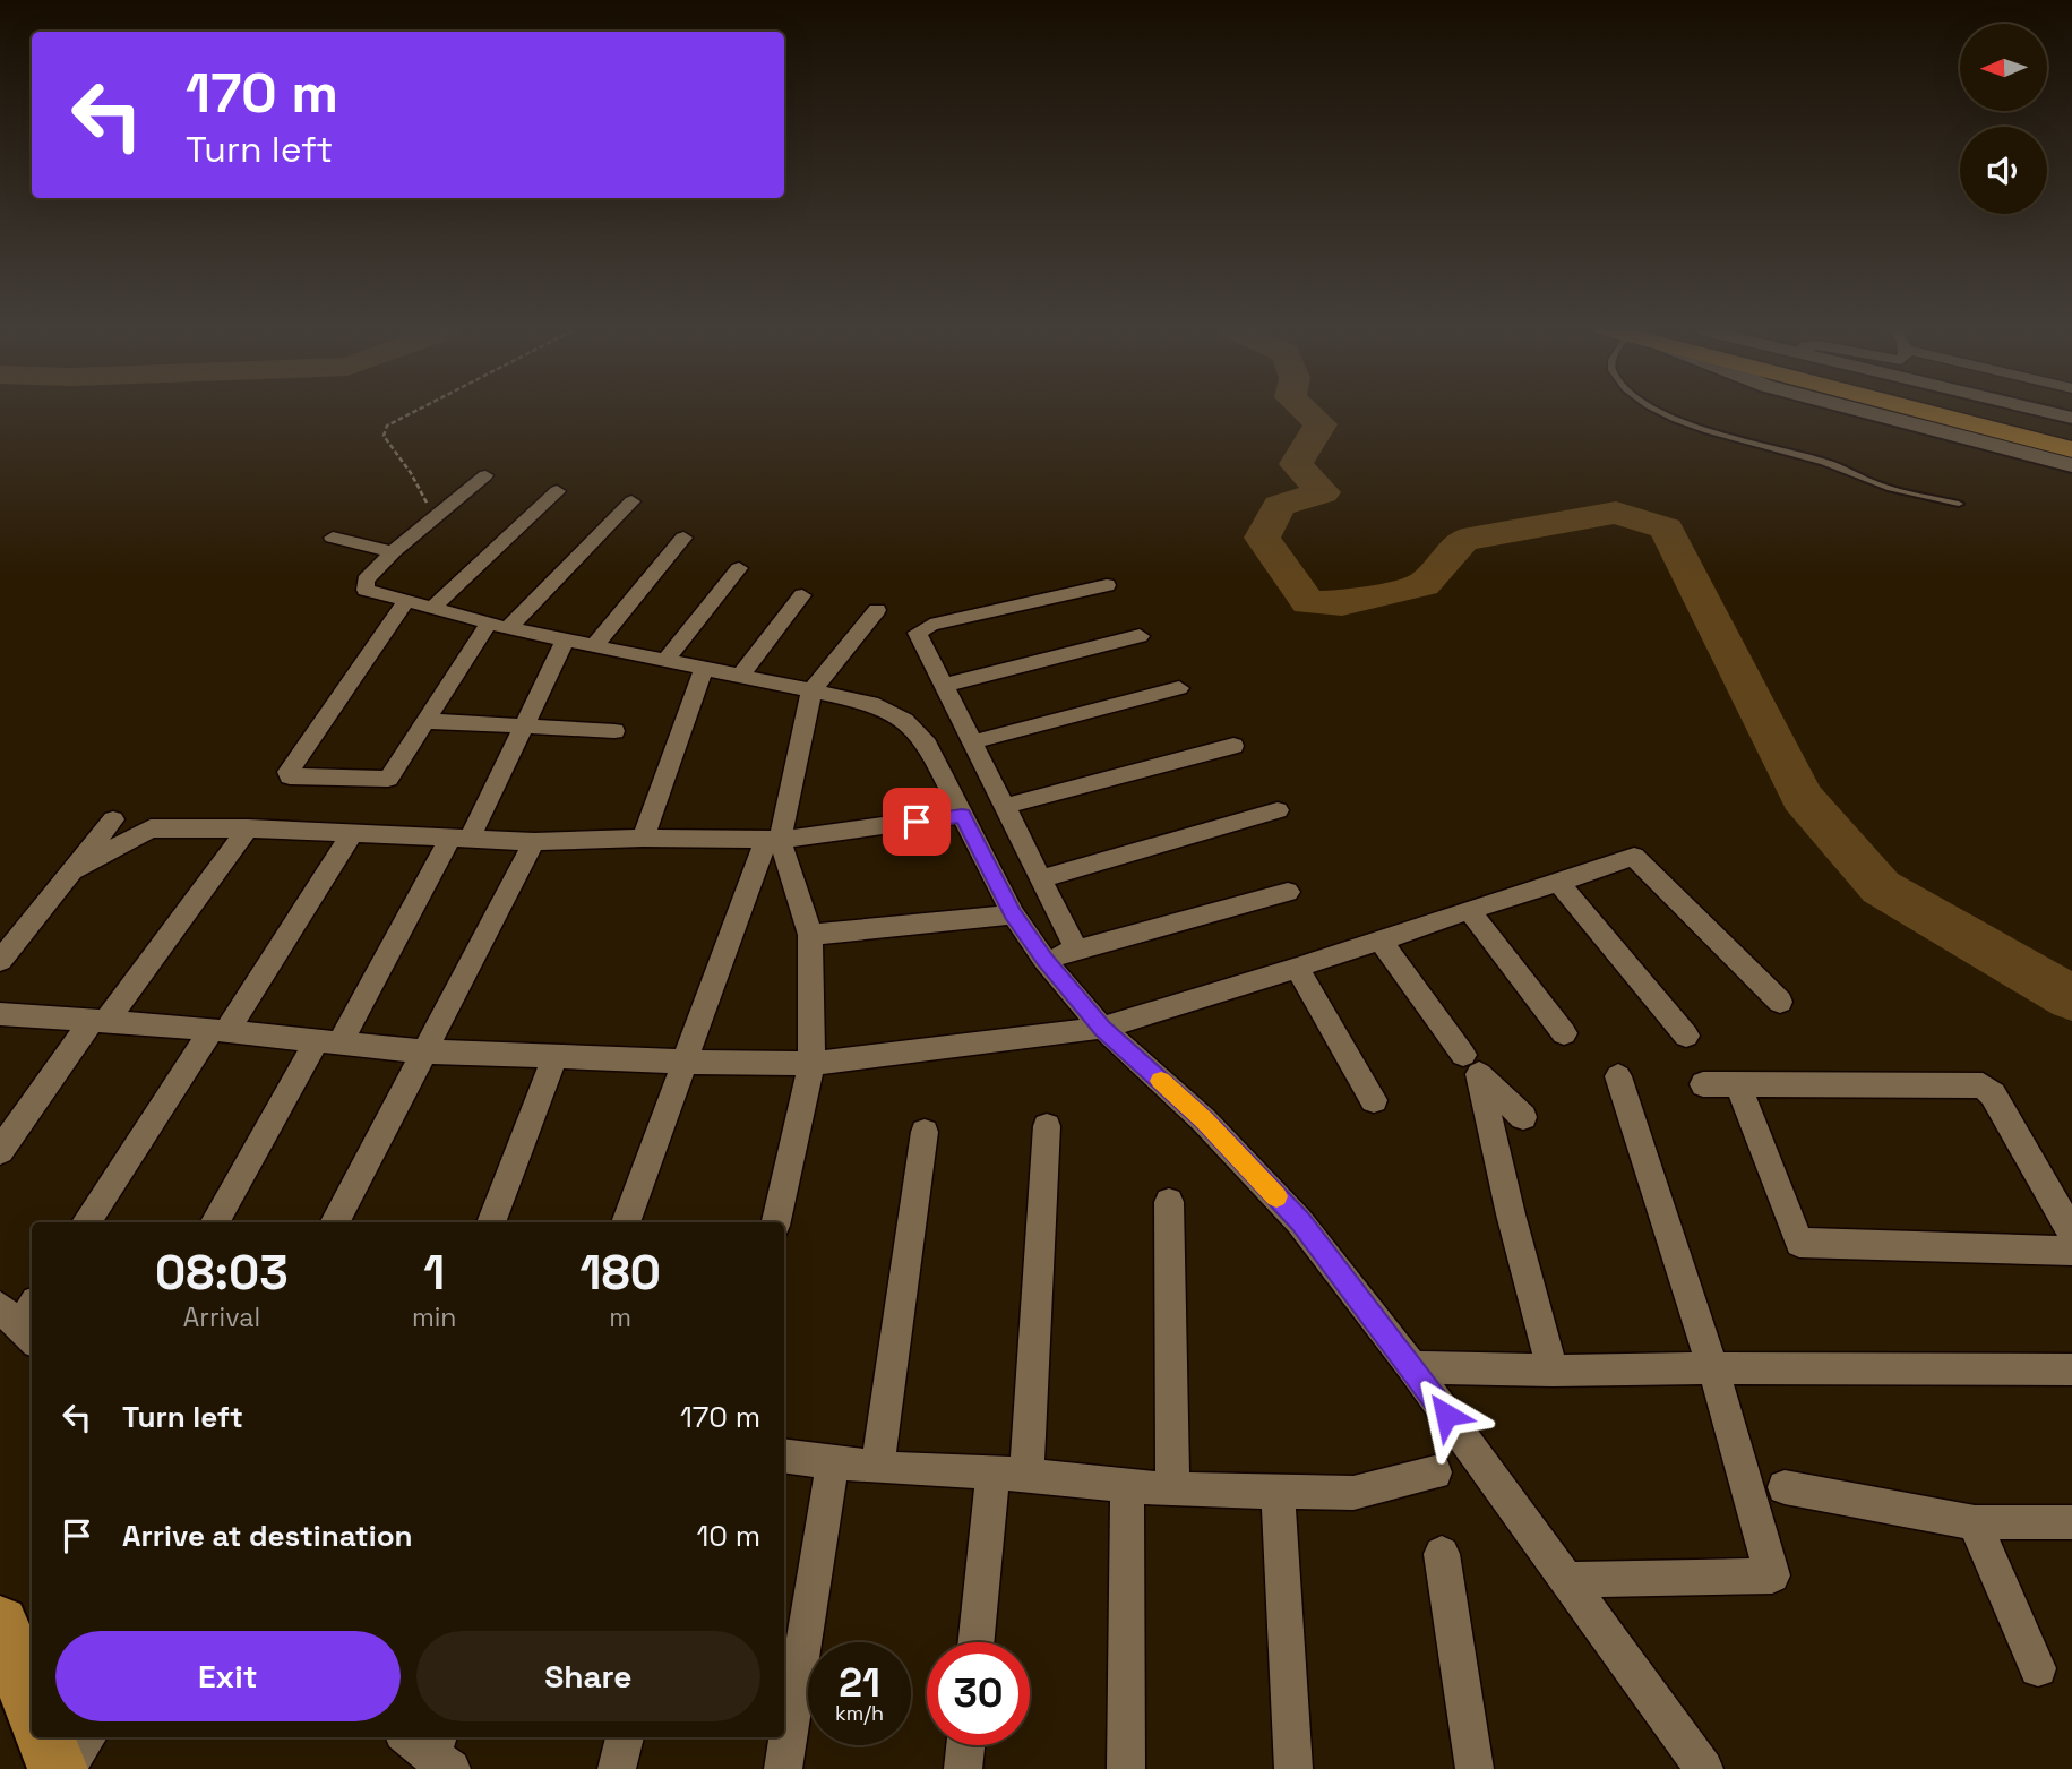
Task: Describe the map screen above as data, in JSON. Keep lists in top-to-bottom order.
{
  "north": "left",
  "page": {
    "turn": ["170 m", "Turn left"],
    "eta": [
      "08:03",
      "Arrival",
      "1",
      "min",
      "180",
      "m"
    ],
    "list": [
      {
        "name": "Turn left",
        "value": "170 m"
      },
      {
        "name": "Arrive at destination",
        "value": "10 m"
      }
    ],
    "buttons": ["Exit", "Share"],
    "speed": "21 km/h",
    "limit": "30"
  }
}
